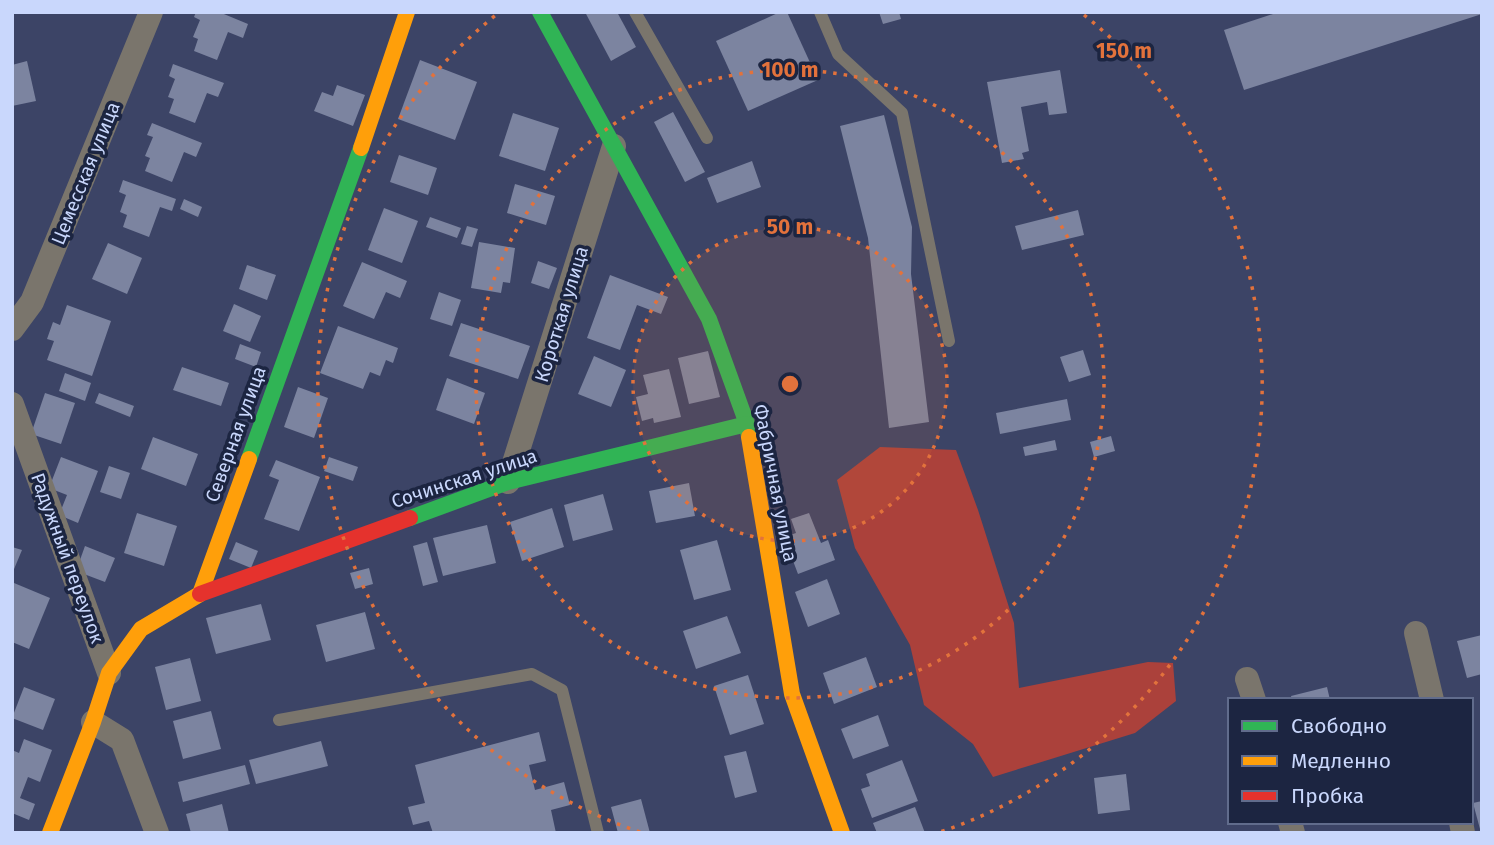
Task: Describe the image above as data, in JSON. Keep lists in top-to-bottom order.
{
  "streets": {
    "street": [
      "Цемесская улица",
      "Короткая улица",
      "Северная улица",
      "Сочинская улица",
      "Фабричная улица",
      "Радужный переулок"
    ]
  },
  "crossings": [
    ["Короткая улица", "Сочинская улица"],
    ["Короткая улица", "Фабричная улица"],
    ["Северная улица", "Сочинская улица"],
    ["Сочинская улица", "Фабричная улица"]
  ],
  "legend": ["Свободно", "Медленно", "Пробка"],
  "rings": ["150 m", "100 m", "50 m"]
}
